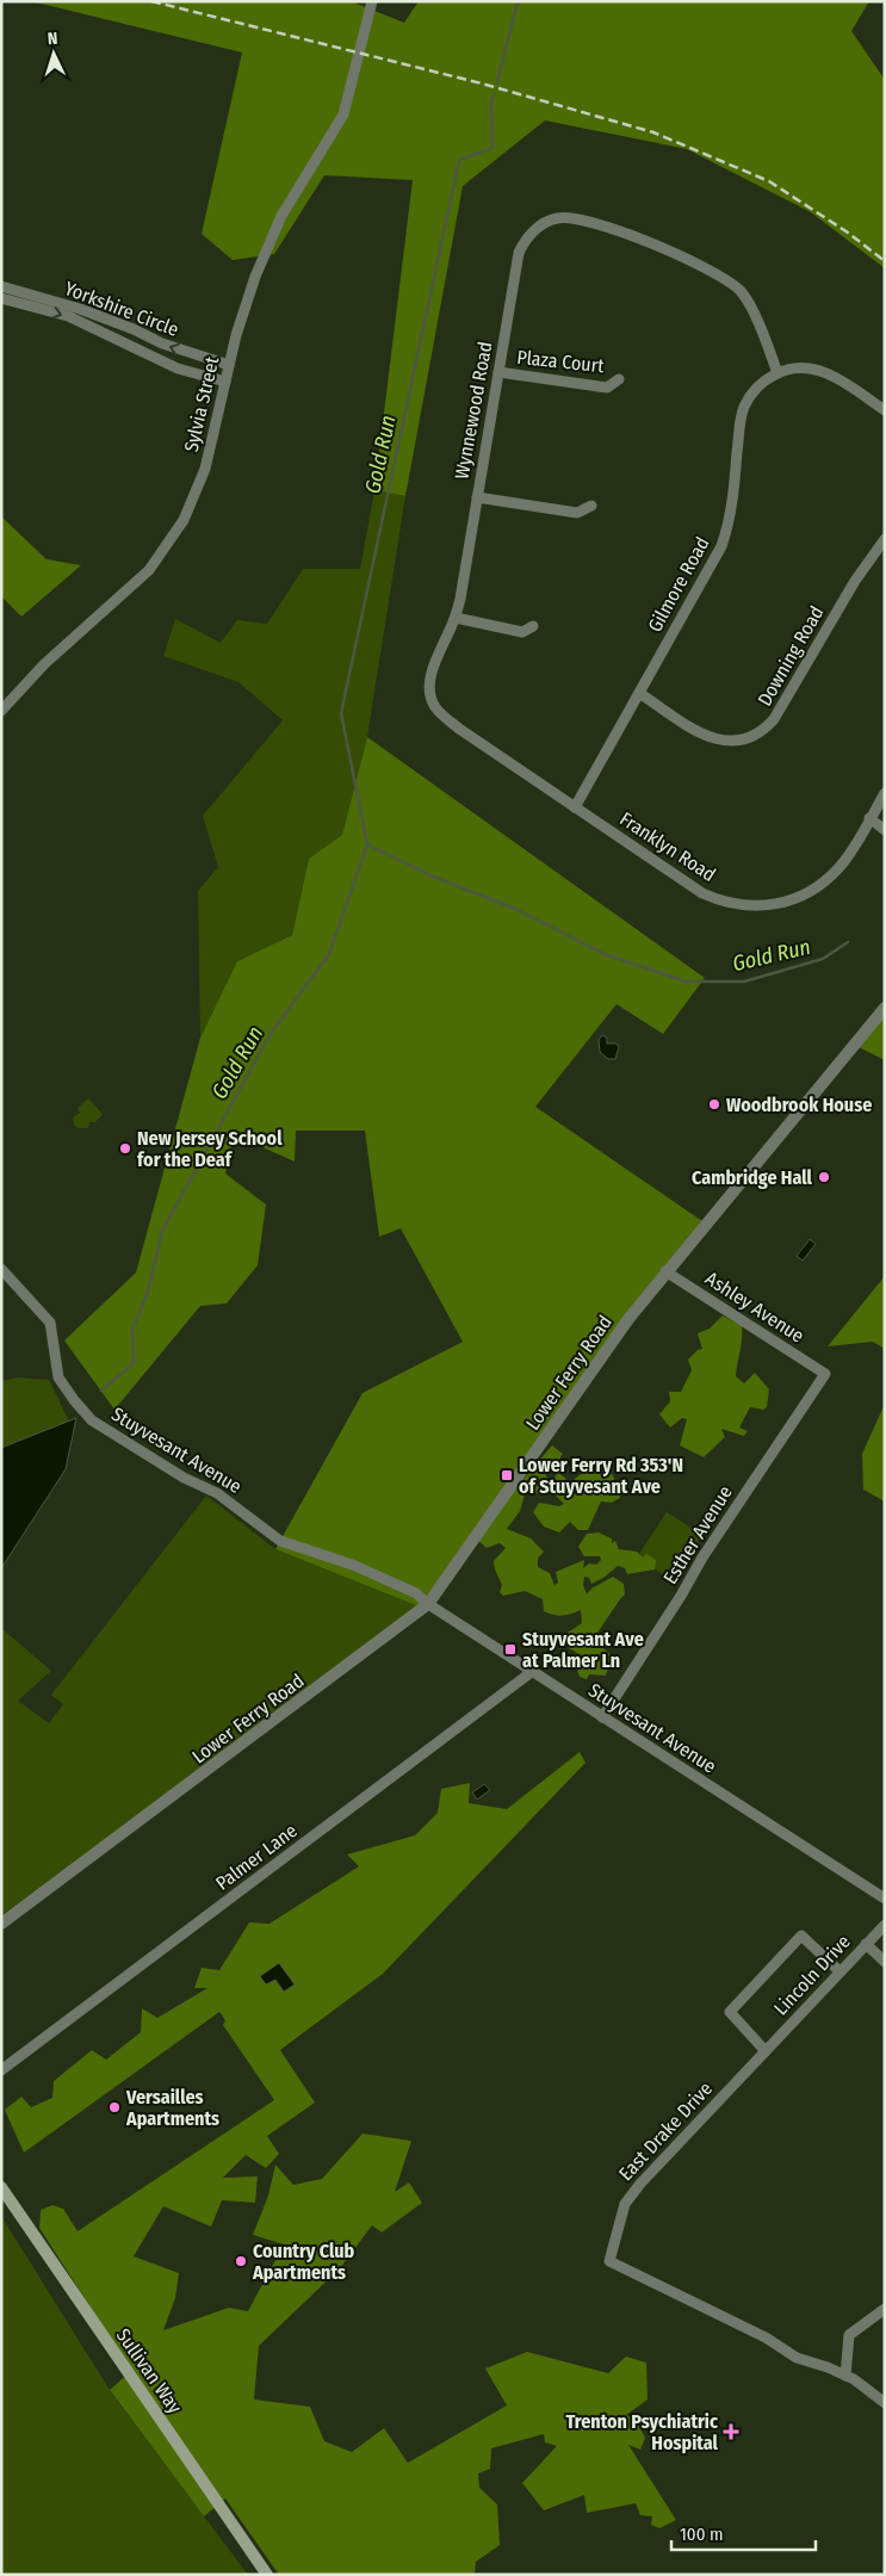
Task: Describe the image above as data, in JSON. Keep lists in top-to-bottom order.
{
  "streets": {
    "main road": ["Sullivan Way"],
    "street": [
      "Yorkshire Circle",
      "Plaza Court",
      "Sylvia Street",
      "Wynnewood Road",
      "Gilmore Road",
      "Downing Road",
      "Franklyn Road",
      "Ashley Avenue",
      "Lower Ferry Road",
      "Stuyvesant Avenue",
      "Esther Avenue",
      "Palmer Lane",
      "Lincoln Drive",
      "East Drake Drive"
    ]
  },
  "crossings": [
    ["Yorkshire Circle", "Sylvia Street"],
    ["Plaza Court", "Wynnewood Road"],
    ["Wynnewood Road", "Gilmore Road"],
    ["Wynnewood Road", "Franklyn Road"],
    ["Gilmore Road", "Downing Road"],
    ["Gilmore Road", "Franklyn Road"],
    ["Ashley Avenue", "Lower Ferry Road"],
    ["Ashley Avenue", "Esther Avenue"],
    ["Lower Ferry Road", "Stuyvesant Avenue"],
    ["Stuyvesant Avenue", "Esther Avenue"],
    ["Stuyvesant Avenue", "Palmer Lane"],
    ["Lincoln Drive", "East Drake Drive"]
  ],
  "water": ["Gold Run"],
  "places": {
    "other": [
      "Woodbrook House",
      "New Jersey School for the Deaf",
      "Cambridge Hall",
      "Versailles Apartments",
      "Country Club Apartments"
    ],
    "transit": ["Lower Ferry Rd 353'N of Stuyvesant Ave", "Stuyvesant Ave at Palmer Ln"],
    "health": ["Trenton Psychiatric Hospital"]
  },
  "scale_bar": "100 m",
  "north": "top"
}
